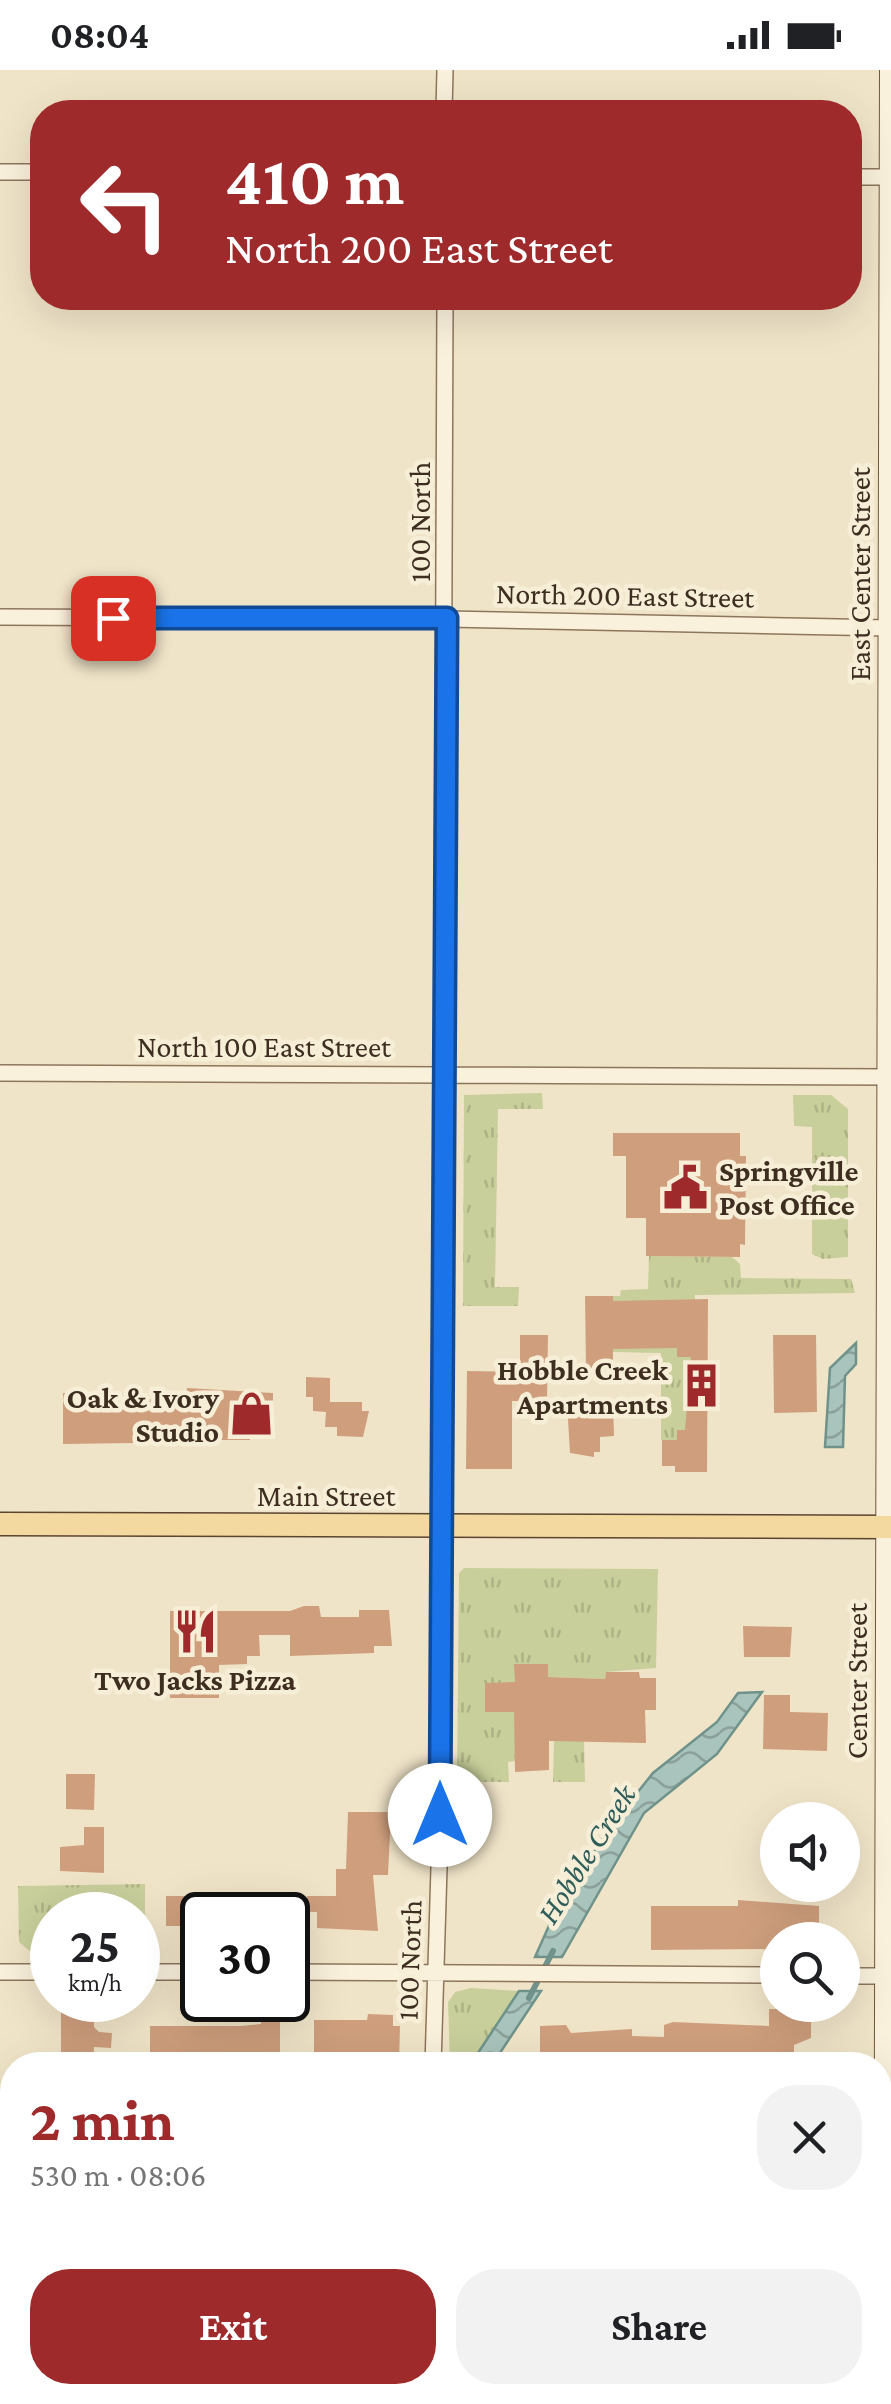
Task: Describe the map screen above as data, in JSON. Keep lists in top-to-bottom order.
{
  "streets": {
    "main road": ["Main Street"],
    "street": [
      "100 North",
      "East Center Street",
      "North 200 East Street",
      "North 100 East Street",
      "Center Street"
    ]
  },
  "crossings": [
    ["100 North", "North 200 East Street"],
    ["100 North", "North 100 East Street"],
    ["100 North", "Main Street"],
    ["East Center Street", "North 200 East Street"],
    ["East Center Street", "North 100 East Street"],
    ["East Center Street", "Center Street"],
    ["North 100 East Street", "Center Street"],
    ["Main Street", "Center Street"]
  ],
  "water": ["Hobble Creek"],
  "places": {
    "public building": ["Springville Post Office"],
    "building": ["Hobble Creek Apartments"],
    "shop": ["Oak & Ivory Studio"],
    "restaurant": ["Two Jacks Pizza"]
  },
  "page": {
    "status": "08:04",
    "turn": ["410 m", "North 200 East Street"],
    "speed": "25 km/h",
    "limit": "30",
    "heading": ["2 min", "530 m · 08:06"],
    "buttons": ["Exit", "Share"]
  }
}
